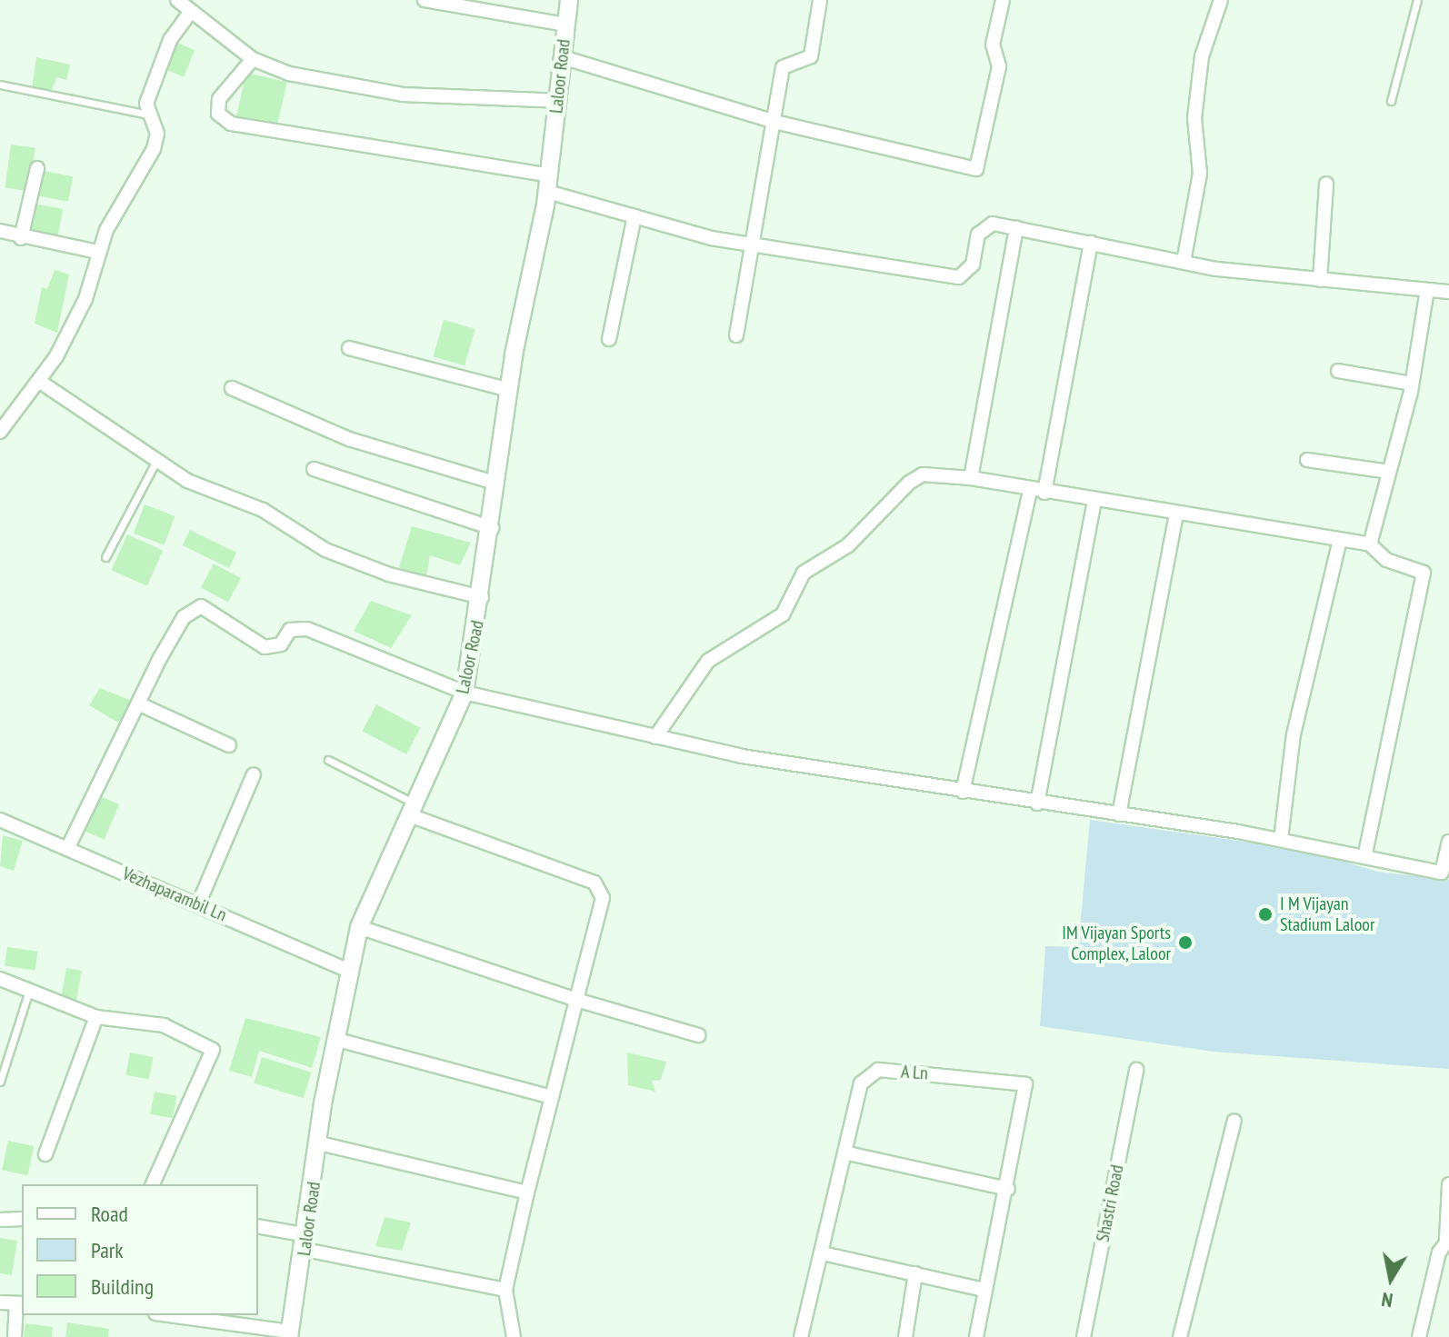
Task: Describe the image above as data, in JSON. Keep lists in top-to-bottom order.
{
  "streets": {
    "street": [
      "Laloor Road",
      "Vezhaparambil Ln",
      "A Ln",
      "Shastri Road"
    ]
  },
  "crossings": [
    ["Laloor Road", "Vezhaparambil Ln"]
  ],
  "places": ["I M Vijayan Stadium Laloor", "IM Vijayan Sports Complex, Laloor"],
  "legend": ["Road", "Park", "Building"],
  "north": "bottom"
}
